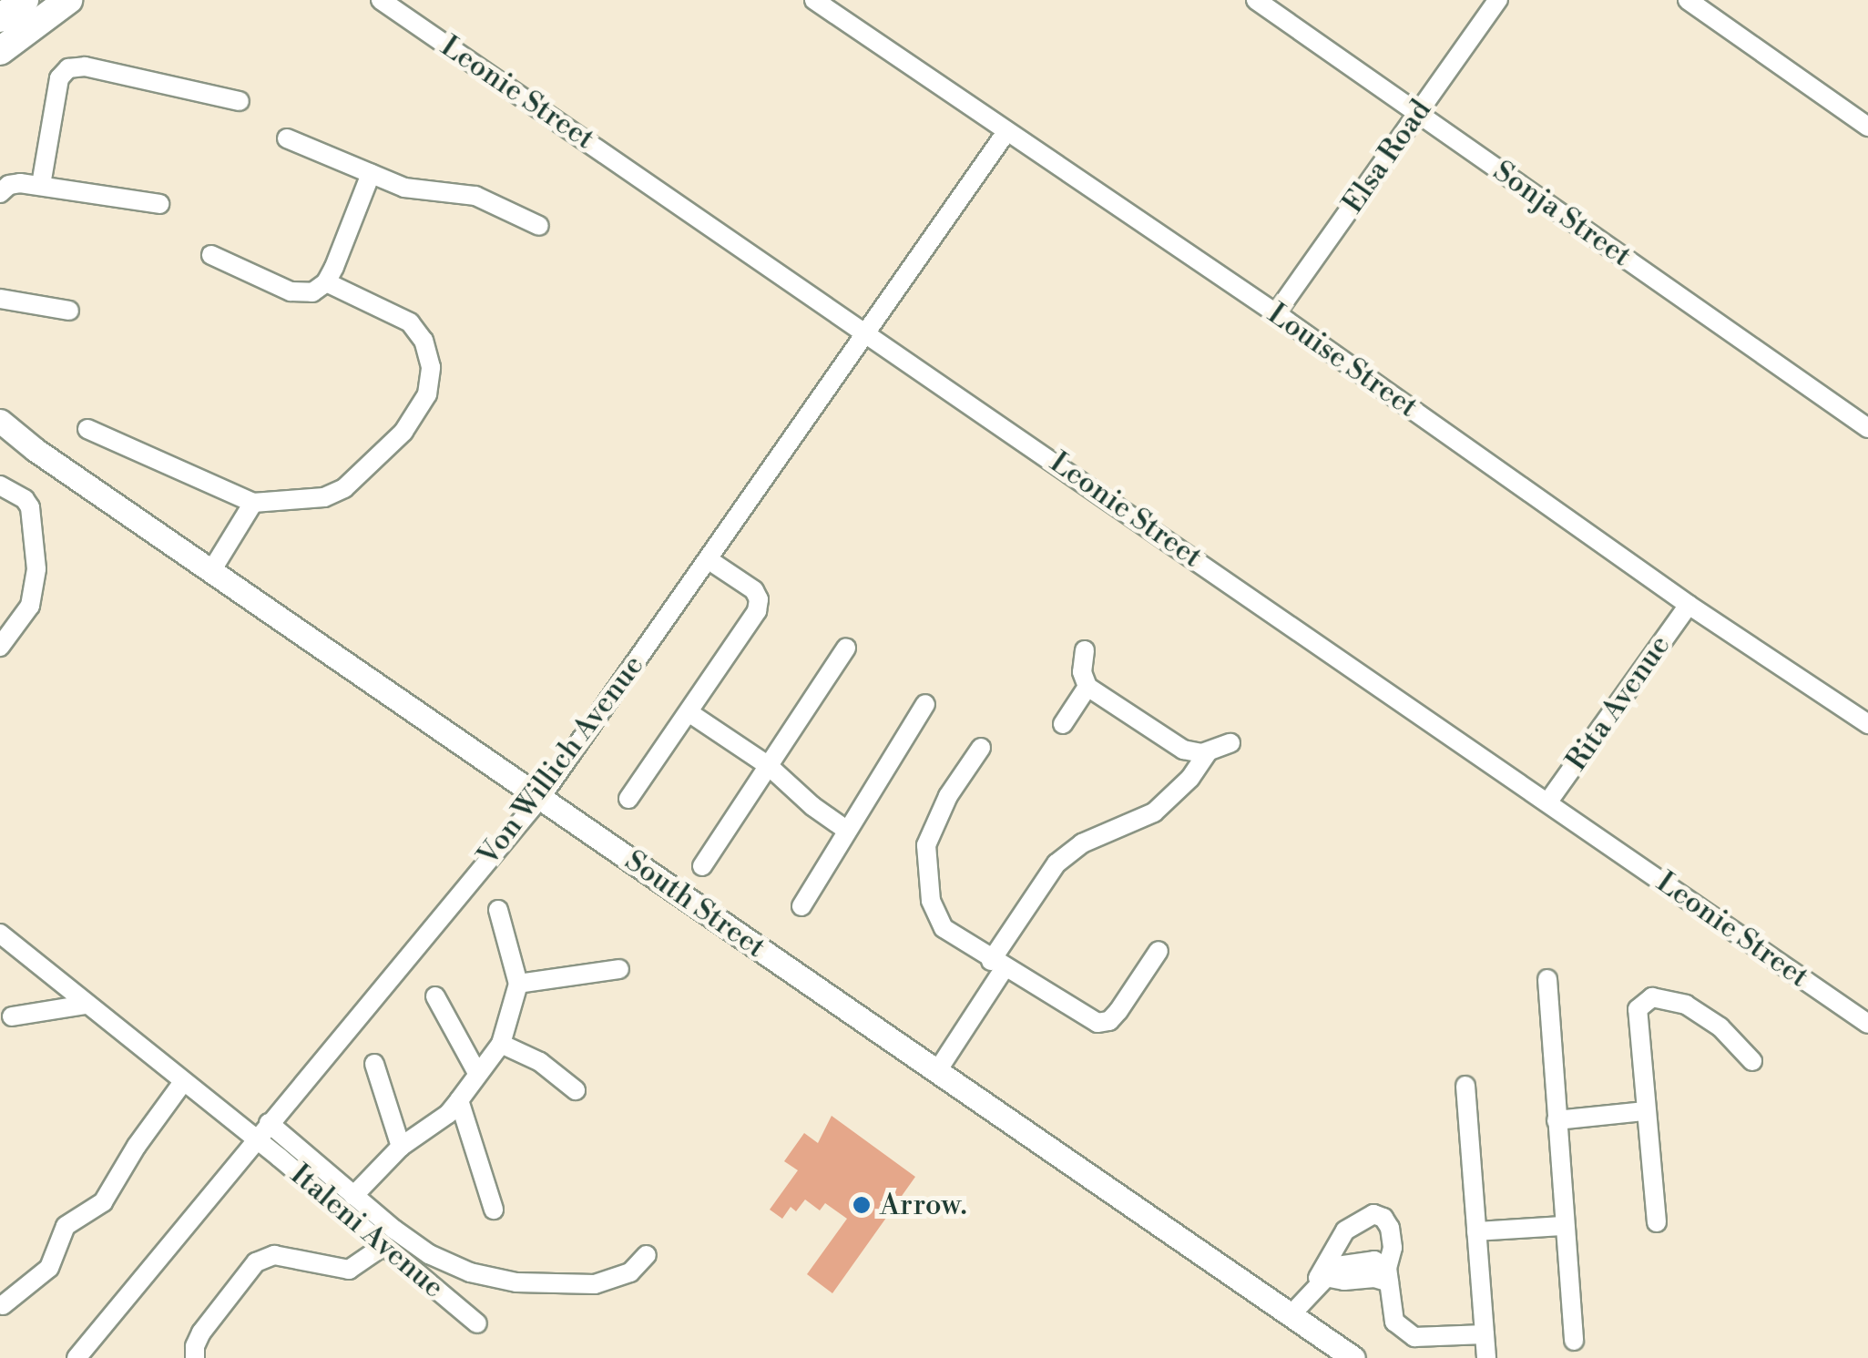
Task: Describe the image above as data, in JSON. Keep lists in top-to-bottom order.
{
  "streets": {
    "street": [
      "Leonie Street",
      "Elsa Road",
      "Sonja Street",
      "Louise Street",
      "Rita Avenue",
      "Von Willich Avenue",
      "South Street",
      "Italeni Avenue"
    ]
  },
  "crossings": [
    ["Leonie Street", "Rita Avenue"],
    ["Leonie Street", "Von Willich Avenue"],
    ["Elsa Road", "Sonja Street"],
    ["Elsa Road", "Louise Street"],
    ["Louise Street", "Rita Avenue"],
    ["Louise Street", "Von Willich Avenue"],
    ["Von Willich Avenue", "South Street"],
    ["Von Willich Avenue", "Italeni Avenue"]
  ],
  "places": ["Arrow."]
}
